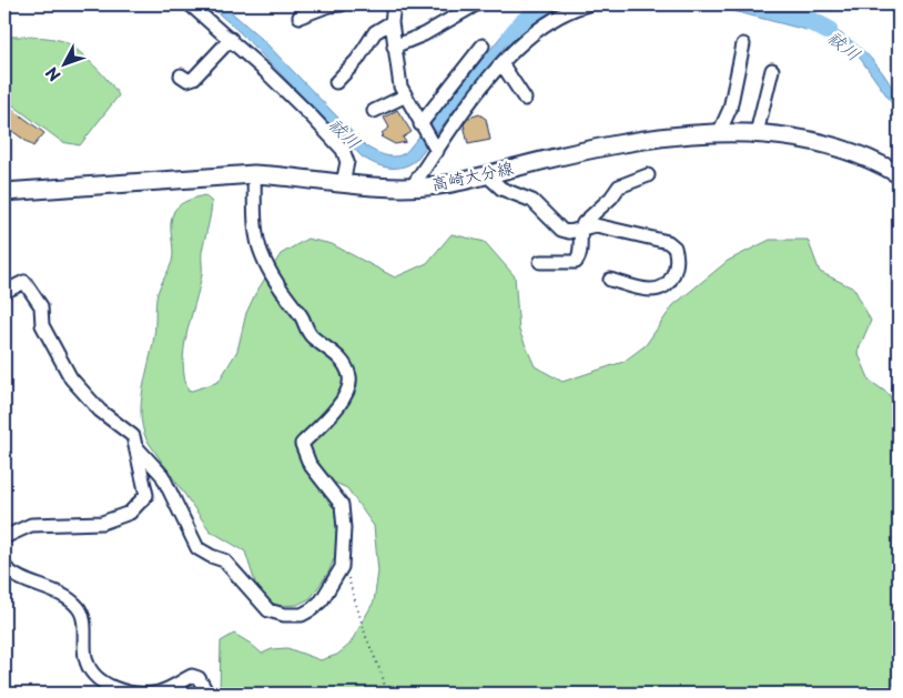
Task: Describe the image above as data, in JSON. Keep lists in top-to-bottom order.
{
  "streets": {
    "main road": ["高崎大分線"]
  },
  "water": ["祓川"],
  "north": "bottom left"
}
